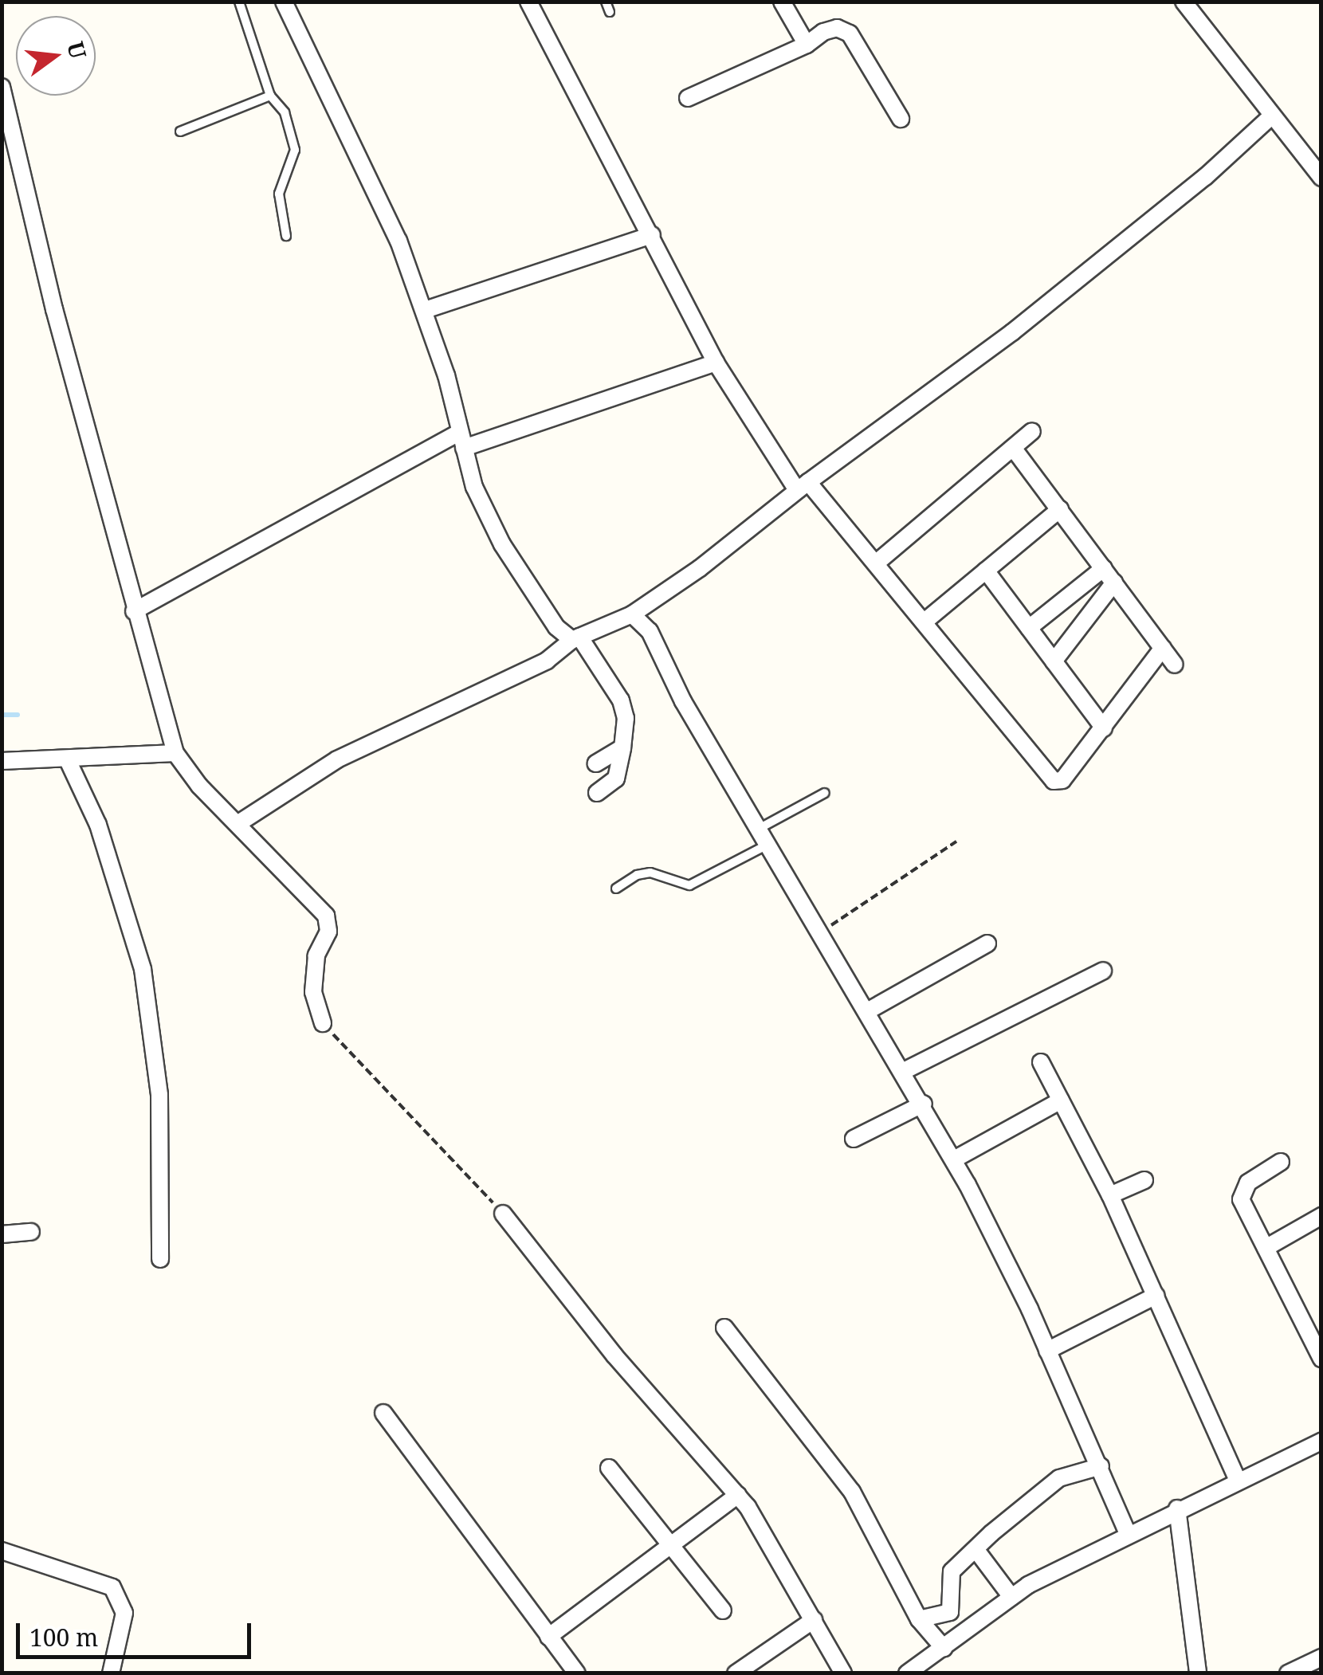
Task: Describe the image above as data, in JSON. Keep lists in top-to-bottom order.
{
  "scale_bar": "100 m",
  "north": "right"
}
